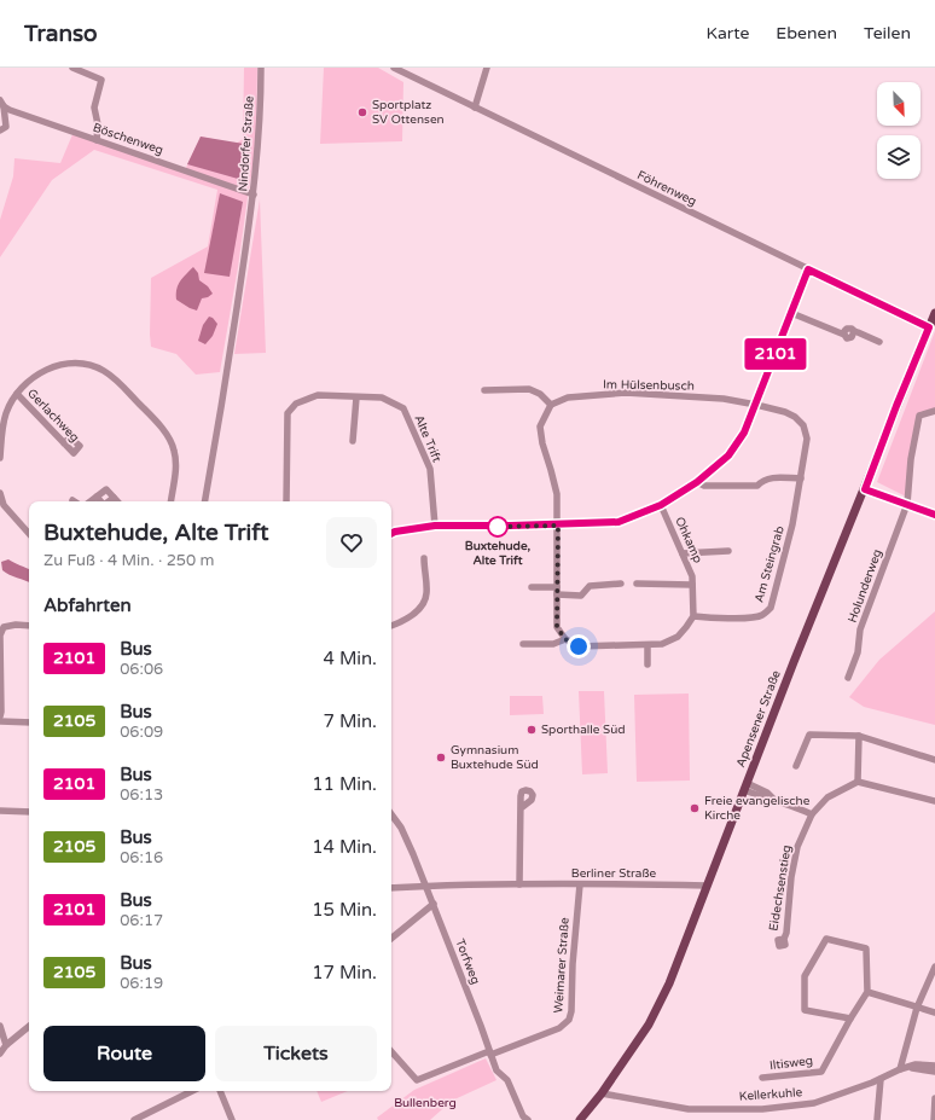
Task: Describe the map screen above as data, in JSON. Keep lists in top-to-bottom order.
{
  "streets": {
    "main road": ["Apensener Straße"],
    "street": [
      "Böschenweg",
      "Nindorfer Straße",
      "Föhrenweg",
      "Im Hülsenbusch",
      "Gerlachweg",
      "Alte Trift",
      "Ohkamp",
      "Am Steingrab",
      "Holunderweg",
      "Berliner Straße",
      "Eidechsenstieg",
      "Torfweg",
      "Weimarer Straße",
      "Iltisweg",
      "Kellerkuhle"
    ]
  },
  "crossings": [
    ["Böschenweg", "Nindorfer Straße"],
    ["Föhrenweg", "Apensener Straße"],
    ["Im Hülsenbusch", "Am Steingrab"],
    ["Ohkamp", "Am Steingrab"],
    ["Apensener Straße", "Berliner Straße"],
    ["Apensener Straße", "Kellerkuhle"],
    ["Berliner Straße", "Torfweg"],
    ["Berliner Straße", "Weimarer Straße"],
    ["Torfweg", "Weimarer Straße"]
  ],
  "parks": ["Bullenberg"],
  "places": [
    "Sportplatz SV Ottensen",
    "Buxtehude, Alte Trift",
    "Sporthalle Süd",
    "Gymnasium Buxtehude Süd",
    "Freie evangelische Kirche"
  ],
  "lines": ["bus line 2101"],
  "north": "bottom right",
  "page": {
    "header": "Transo",
    "nav": ["Karte", "Ebenen", "Teilen"],
    "on_map": "2101",
    "heading": [
      ["Buxtehude, Alte Trift", "Zu Fuß · 4 Min. · 250 m"],
      "Abfahrten"
    ],
    "list": [
      {
        "mark": "2101",
        "name": "Bus",
        "note": "06:06",
        "value": "4 Min."
      },
      {
        "mark": "2105",
        "name": "Bus",
        "note": "06:09",
        "value": "7 Min."
      },
      {
        "mark": "2101",
        "name": "Bus",
        "note": "06:13",
        "value": "11 Min."
      },
      {
        "mark": "2105",
        "name": "Bus",
        "note": "06:16",
        "value": "14 Min."
      },
      {
        "mark": "2101",
        "name": "Bus",
        "note": "06:17",
        "value": "15 Min."
      },
      {
        "mark": "2105",
        "name": "Bus",
        "note": "06:19",
        "value": "17 Min."
      }
    ],
    "buttons": ["Route", "Tickets"]
  }
}
